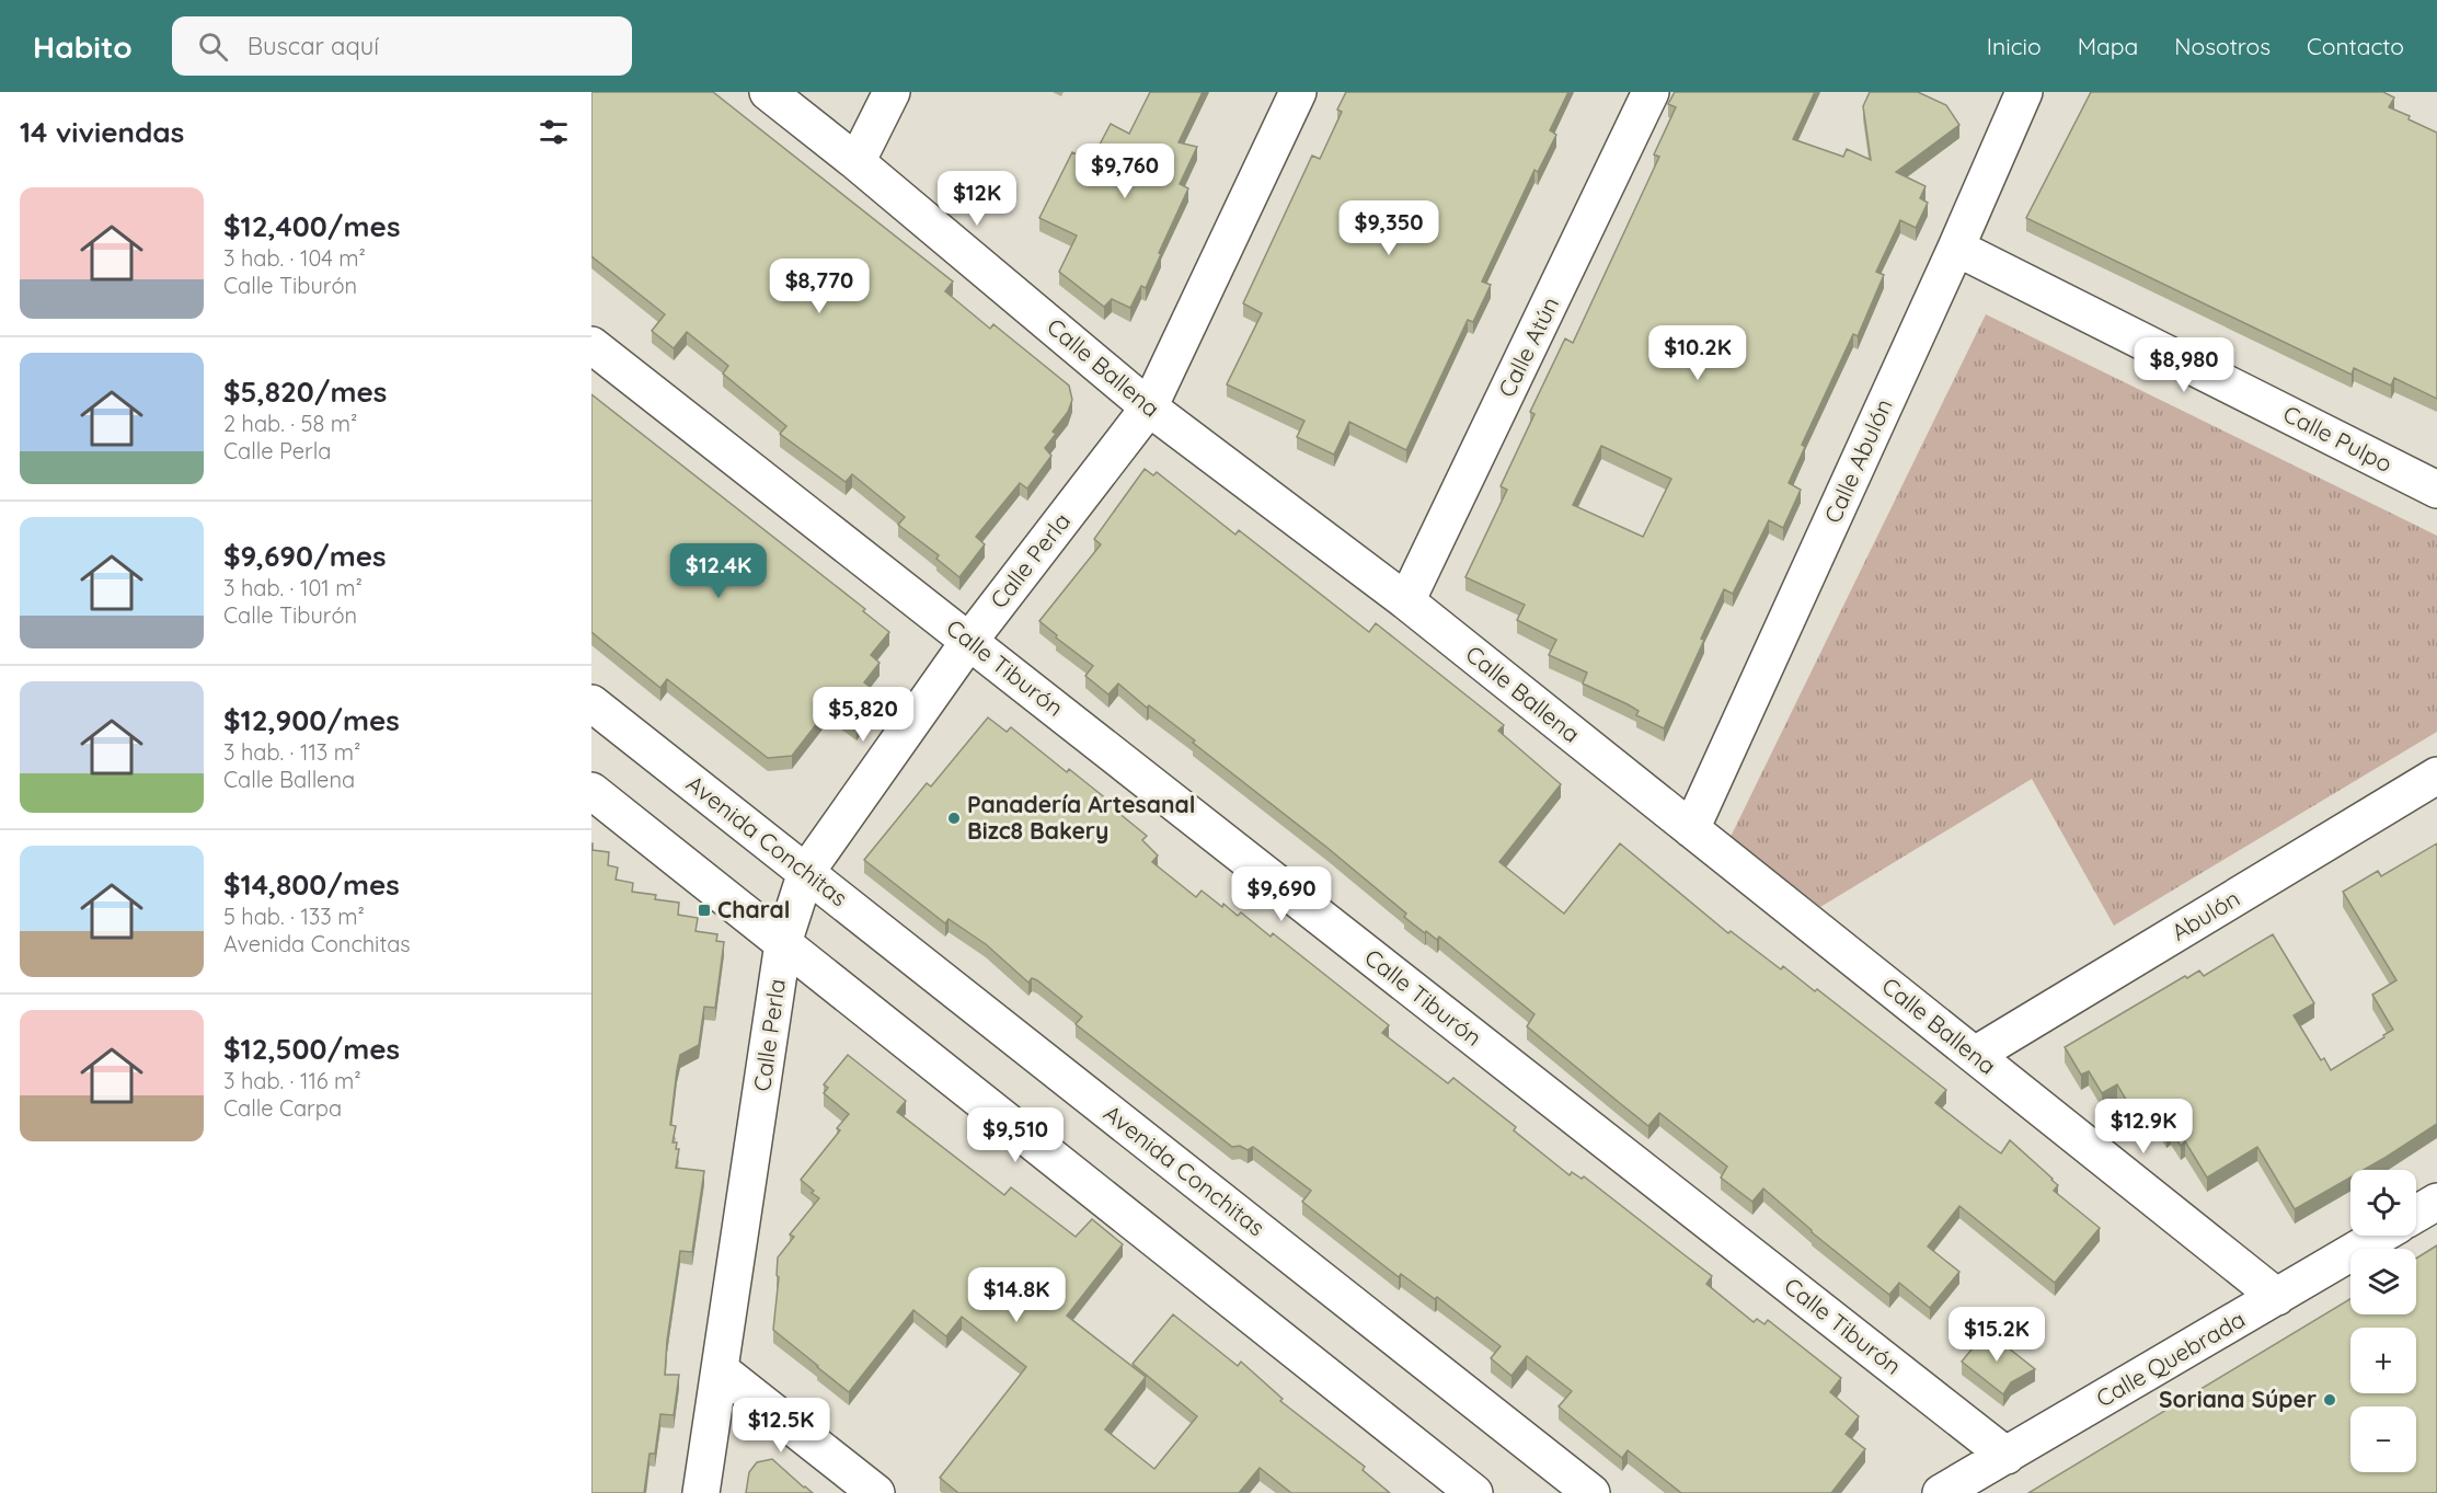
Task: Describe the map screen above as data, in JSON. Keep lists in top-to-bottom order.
{
  "streets": {
    "street": [
      "Calle Atún",
      "Calle Ballena",
      "Calle Pulpo",
      "Calle Abulón",
      "Calle Perla",
      "Calle Tiburón",
      "Avenida Conchitas",
      "Abulón",
      "Calle Quebrada"
    ]
  },
  "crossings": [
    ["Calle Atún", "Calle Ballena"],
    ["Calle Ballena", "Calle Abulón"],
    ["Calle Ballena", "Calle Perla"],
    ["Calle Ballena", "Abulón"],
    ["Calle Ballena", "Calle Quebrada"],
    ["Calle Pulpo", "Calle Abulón"],
    ["Calle Perla", "Calle Tiburón"],
    ["Calle Perla", "Avenida Conchitas"],
    ["Calle Tiburón", "Calle Quebrada"]
  ],
  "places": {
    "other": ["Panadería Artesanal Bizc8 Bakery", "Soriana Súper"],
    "transit": ["Charal"]
  },
  "page": {
    "header": "Habito",
    "search": "Buscar aquí",
    "nav": [
      "Inicio",
      "Mapa",
      "Nosotros",
      "Contacto"
    ],
    "heading": "14 viviendas",
    "price": [
      "$9,760",
      "$12K",
      "$9,350",
      "$8,770",
      "$10.2K",
      "$8,980",
      "$12.4K",
      "$5,820",
      "$9,690",
      "$12.9K",
      "$9,510",
      "$14.8K",
      "$15.2K",
      "$12.5K"
    ],
    "list": [
      {
        "name": "$12,400/mes",
        "note": "3 hab. · 104 m² · Calle Tiburón"
      },
      {
        "name": "$5,820/mes",
        "note": "2 hab. · 58 m² · Calle Perla"
      },
      {
        "name": "$9,690/mes",
        "note": "3 hab. · 101 m² · Calle Tiburón"
      },
      {
        "name": "$12,900/mes",
        "note": "3 hab. · 113 m² · Calle Ballena"
      },
      {
        "name": "$14,800/mes",
        "note": "5 hab. · 133 m² · Avenida Conchitas"
      },
      {
        "name": "$12,500/mes",
        "note": "3 hab. · 116 m² · Calle Carpa"
      }
    ],
    "map_buttons": ["+", "−"]
  }
}
